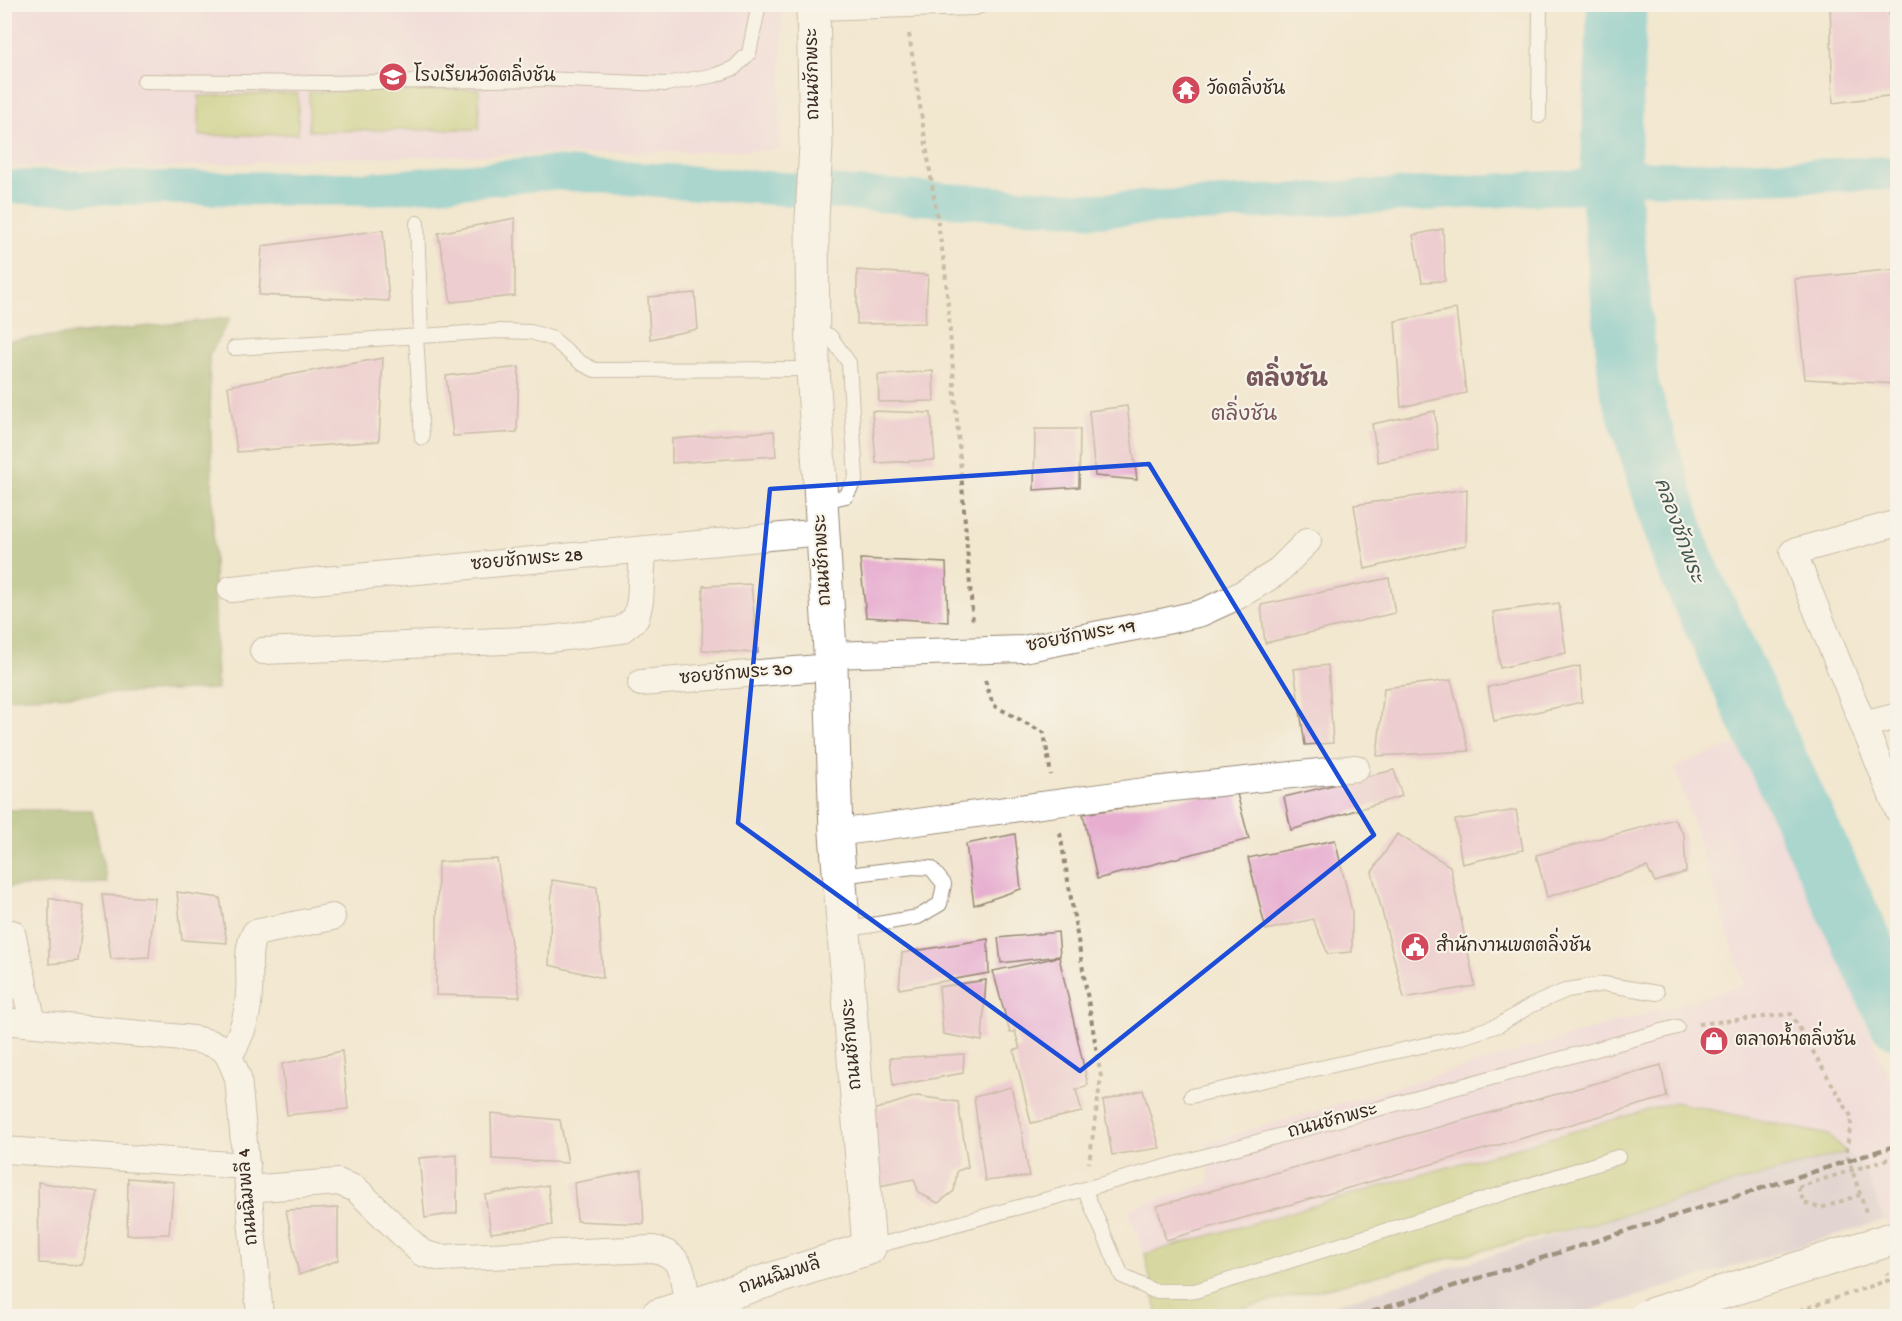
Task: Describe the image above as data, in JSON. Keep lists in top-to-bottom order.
{
  "streets": {
    "street": [
      "ถนนชักพระ",
      "ซอยชักพระ 28",
      "ซอยชักพระ 19",
      "ซอยชักพระ 30",
      "ถนนฉิมพลี 4",
      "ถนนฉิมพลี"
    ]
  },
  "crossings": [
    ["ถนนชักพระ", "ซอยชักพระ 28"],
    ["ถนนชักพระ", "ซอยชักพระ 19"],
    ["ถนนชักพระ", "ซอยชักพระ 30"],
    ["ถนนชักพระ", "ถนนฉิมพลี"],
    ["ซอยชักพระ 19", "ซอยชักพระ 30"]
  ],
  "districts": ["ตลิ่งชัน", "ตลิ่งชัน"],
  "water": ["คลองชักพระ"],
  "places": {
    "school or university": ["โรงเรียนวัดตลิ่งชัน"],
    "temple": ["วัดตลิ่งชัน"],
    "public building": ["สำนักงานเขตตลิ่งชัน"],
    "shop": ["ตลาดน้ำตลิ่งชัน"]
  }
}
